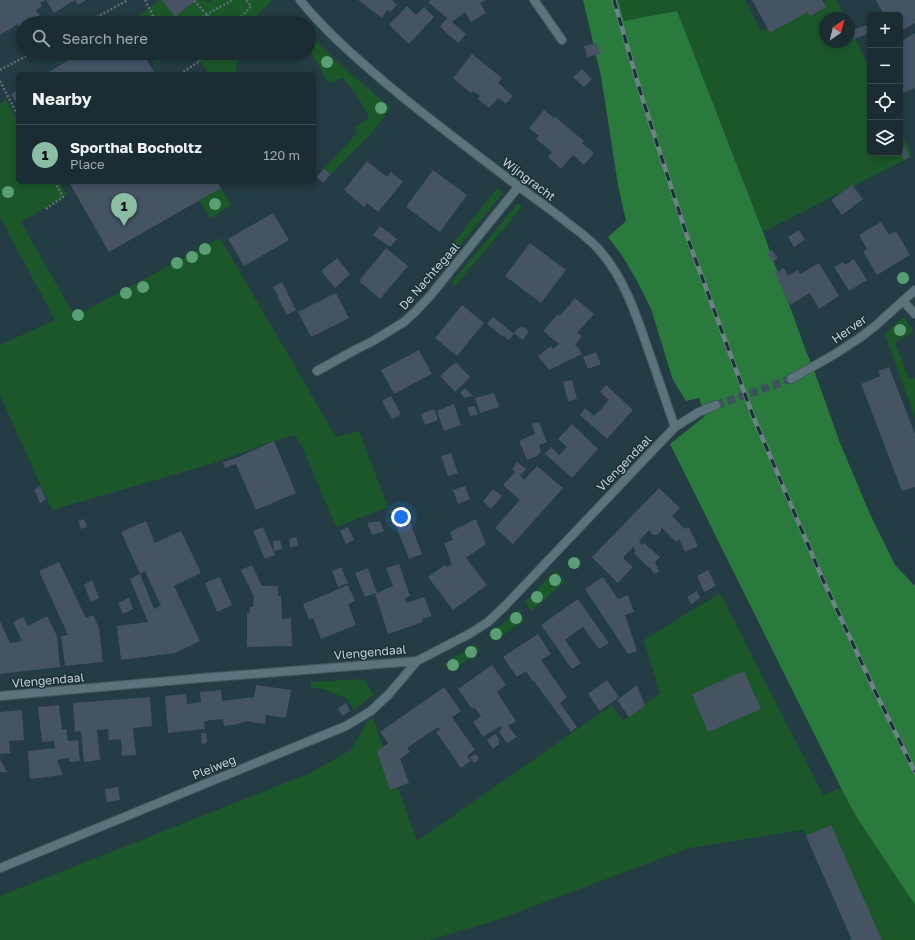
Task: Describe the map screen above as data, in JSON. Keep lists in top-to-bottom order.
{
  "streets": {
    "street": [
      "Wijngracht",
      "De Nachtegaal",
      "Herver",
      "Vlengendaal",
      "Pleiweg"
    ]
  },
  "crossings": [
    ["Wijngracht", "De Nachtegaal"],
    ["Wijngracht", "Vlengendaal"],
    ["Vlengendaal", "Pleiweg"]
  ],
  "north": "top right",
  "page": {
    "map_buttons": ["+", "−"],
    "search": "Search here",
    "heading": "Nearby",
    "list": [
      {
        "mark": "1",
        "name": "Sporthal Bocholtz",
        "note": "Place",
        "value": "120 m"
      }
    ],
    "pins": "1"
  }
}
